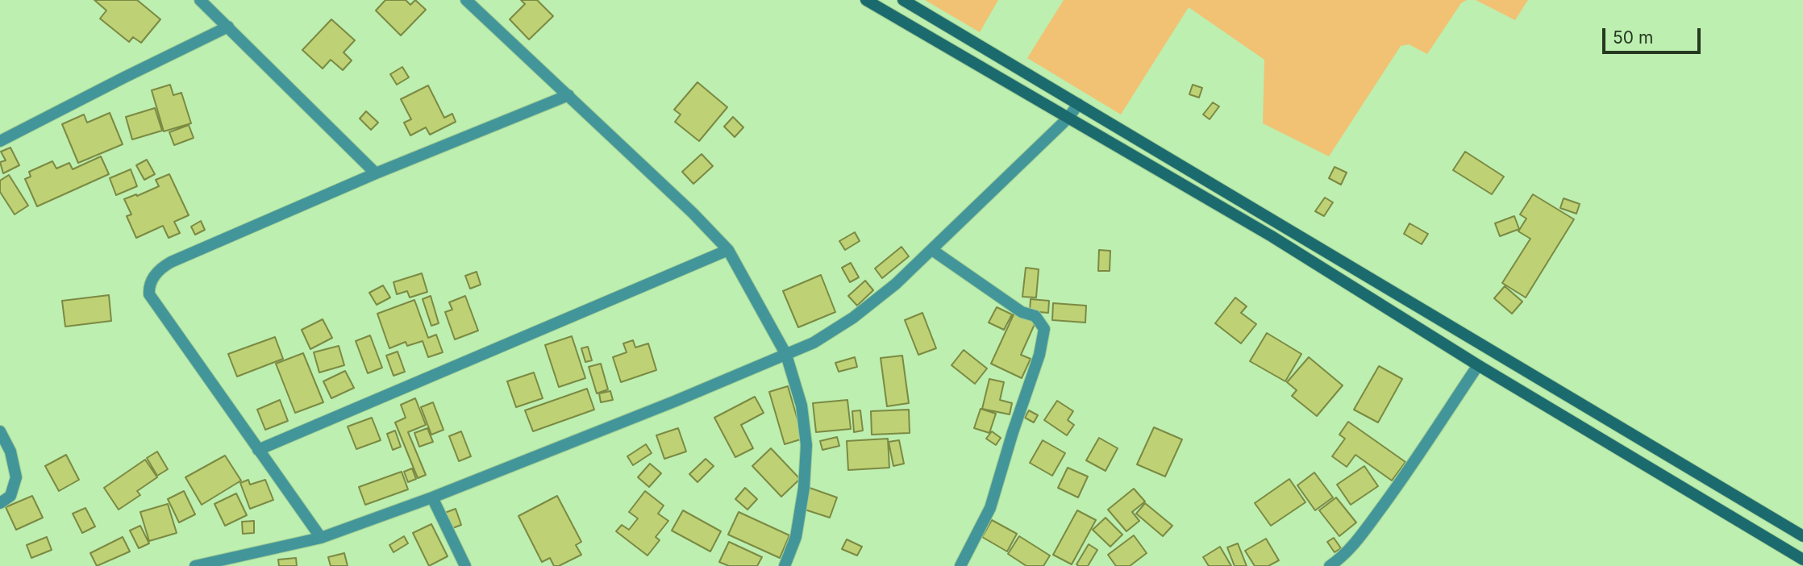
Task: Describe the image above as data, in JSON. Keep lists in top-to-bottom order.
{
  "scale_bar": "50 m"
}
